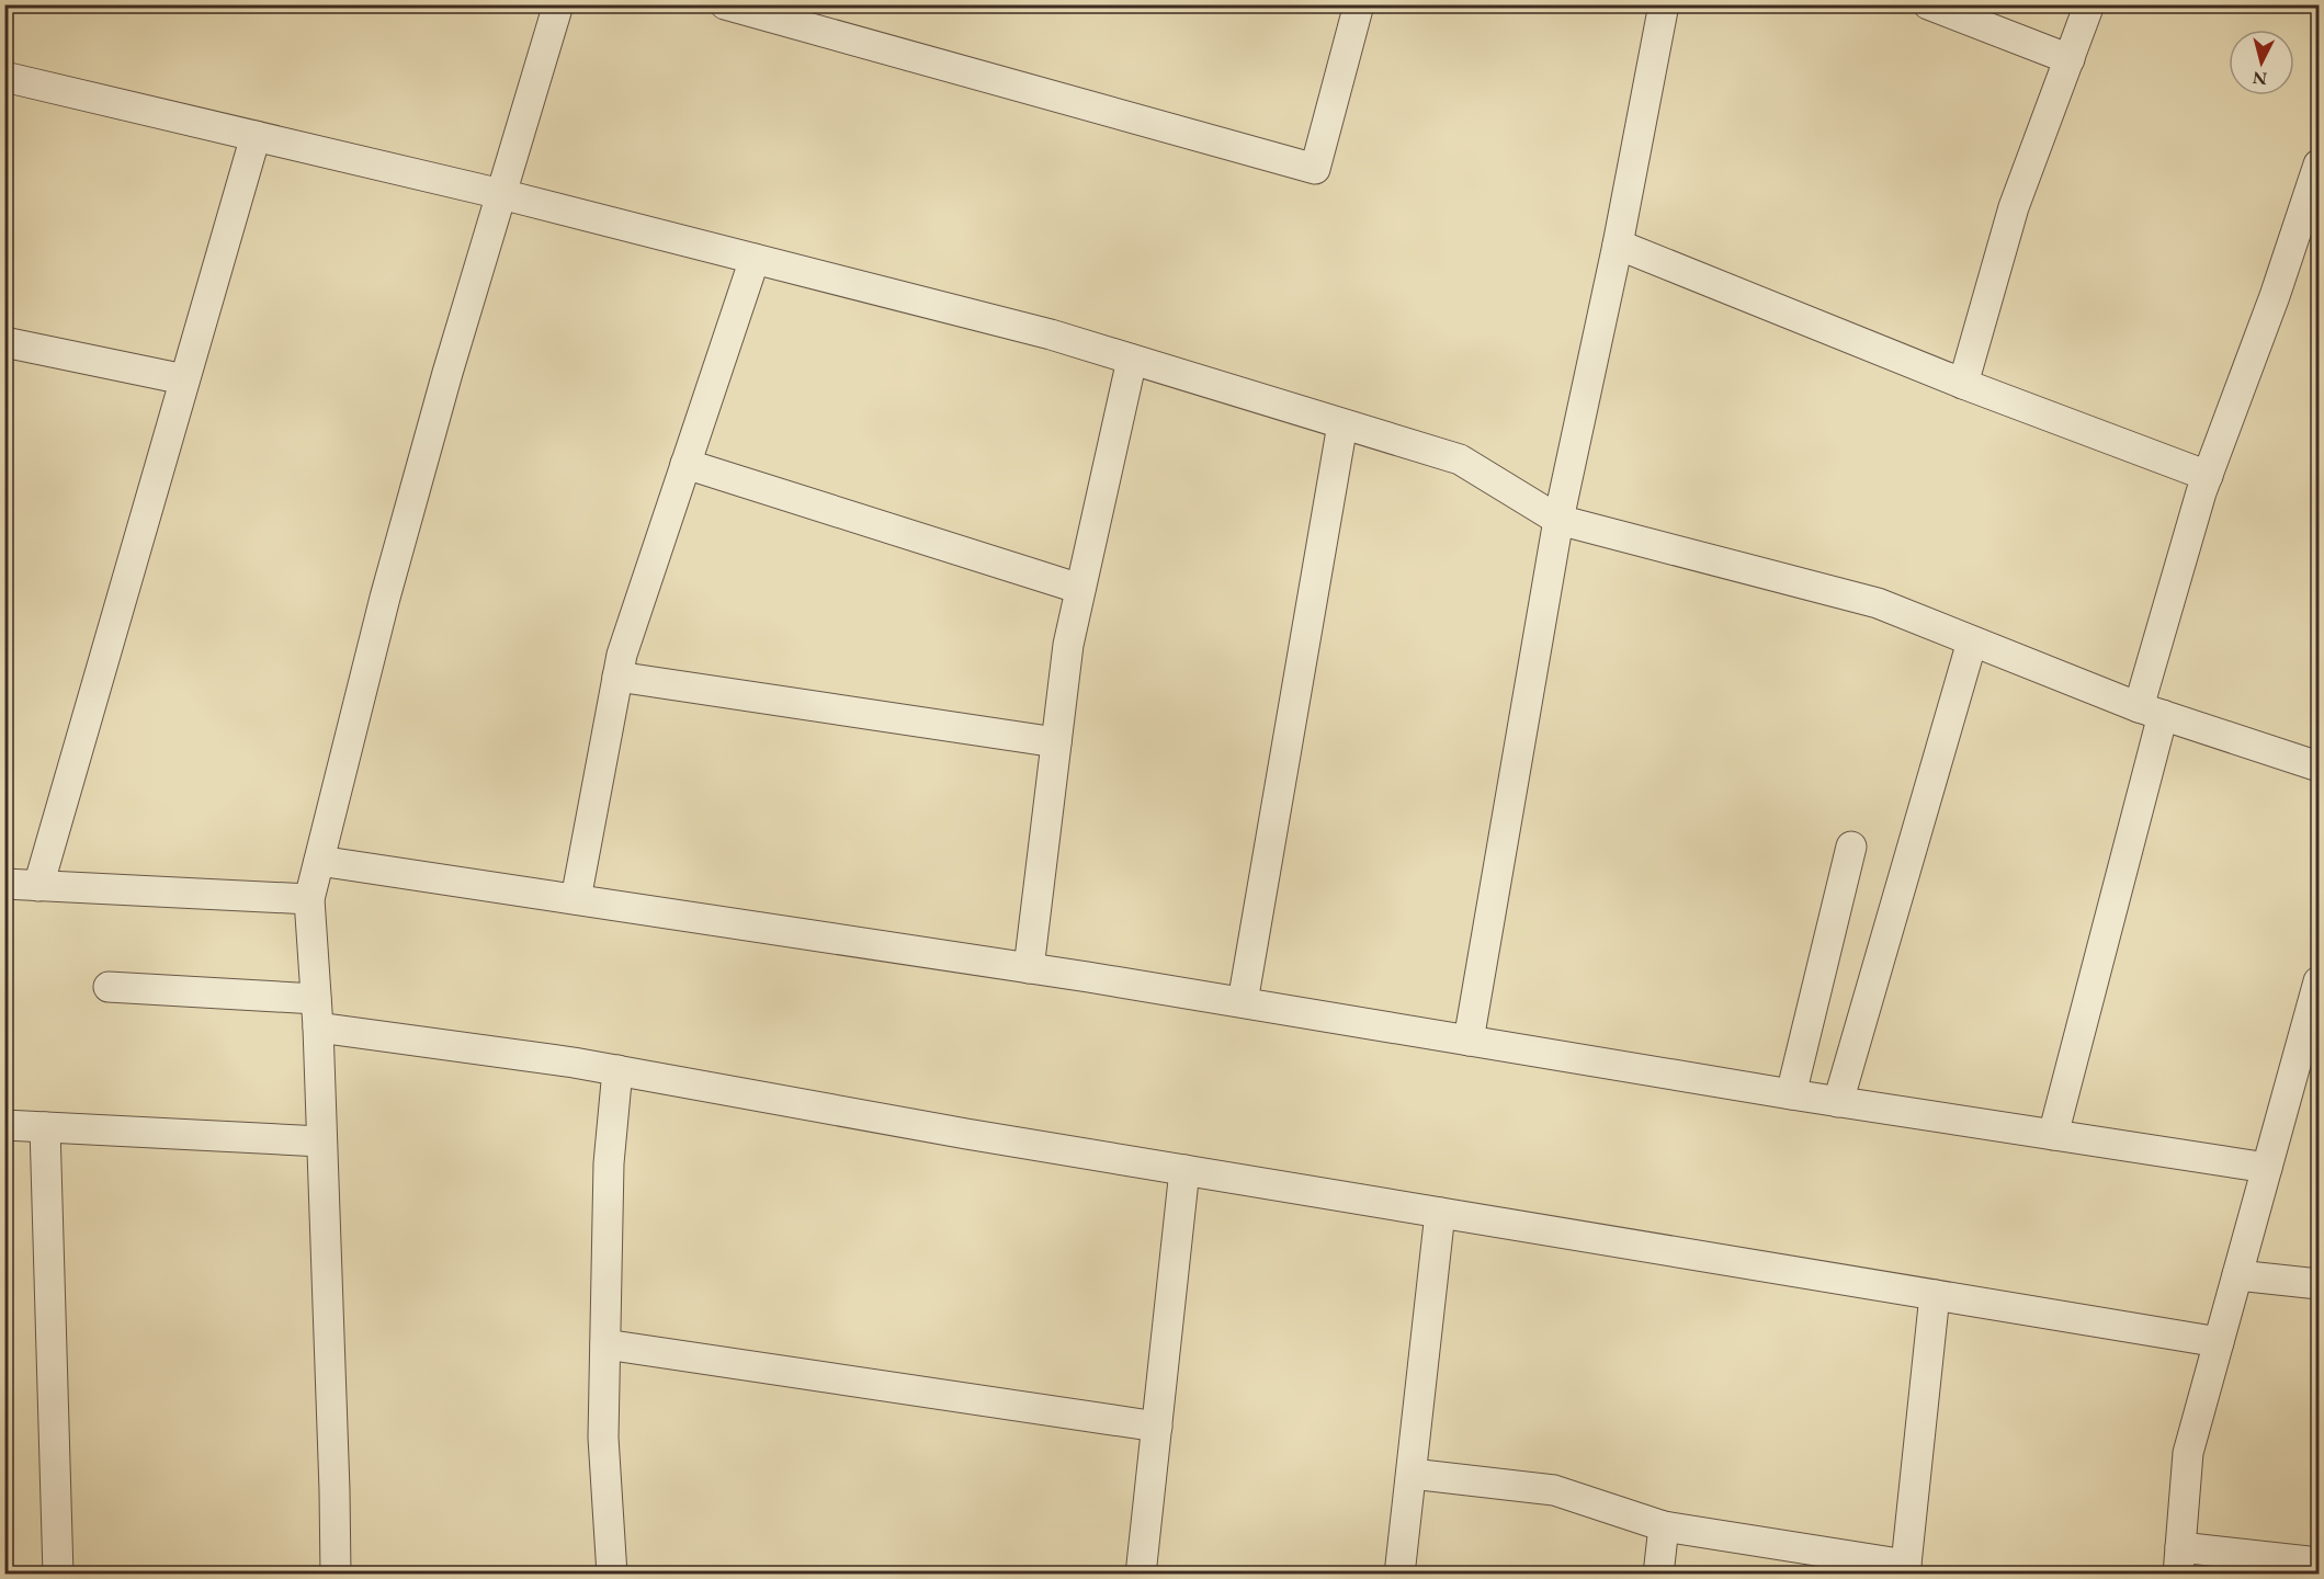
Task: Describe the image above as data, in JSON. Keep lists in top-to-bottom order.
{
  "north": "bottom"
}
